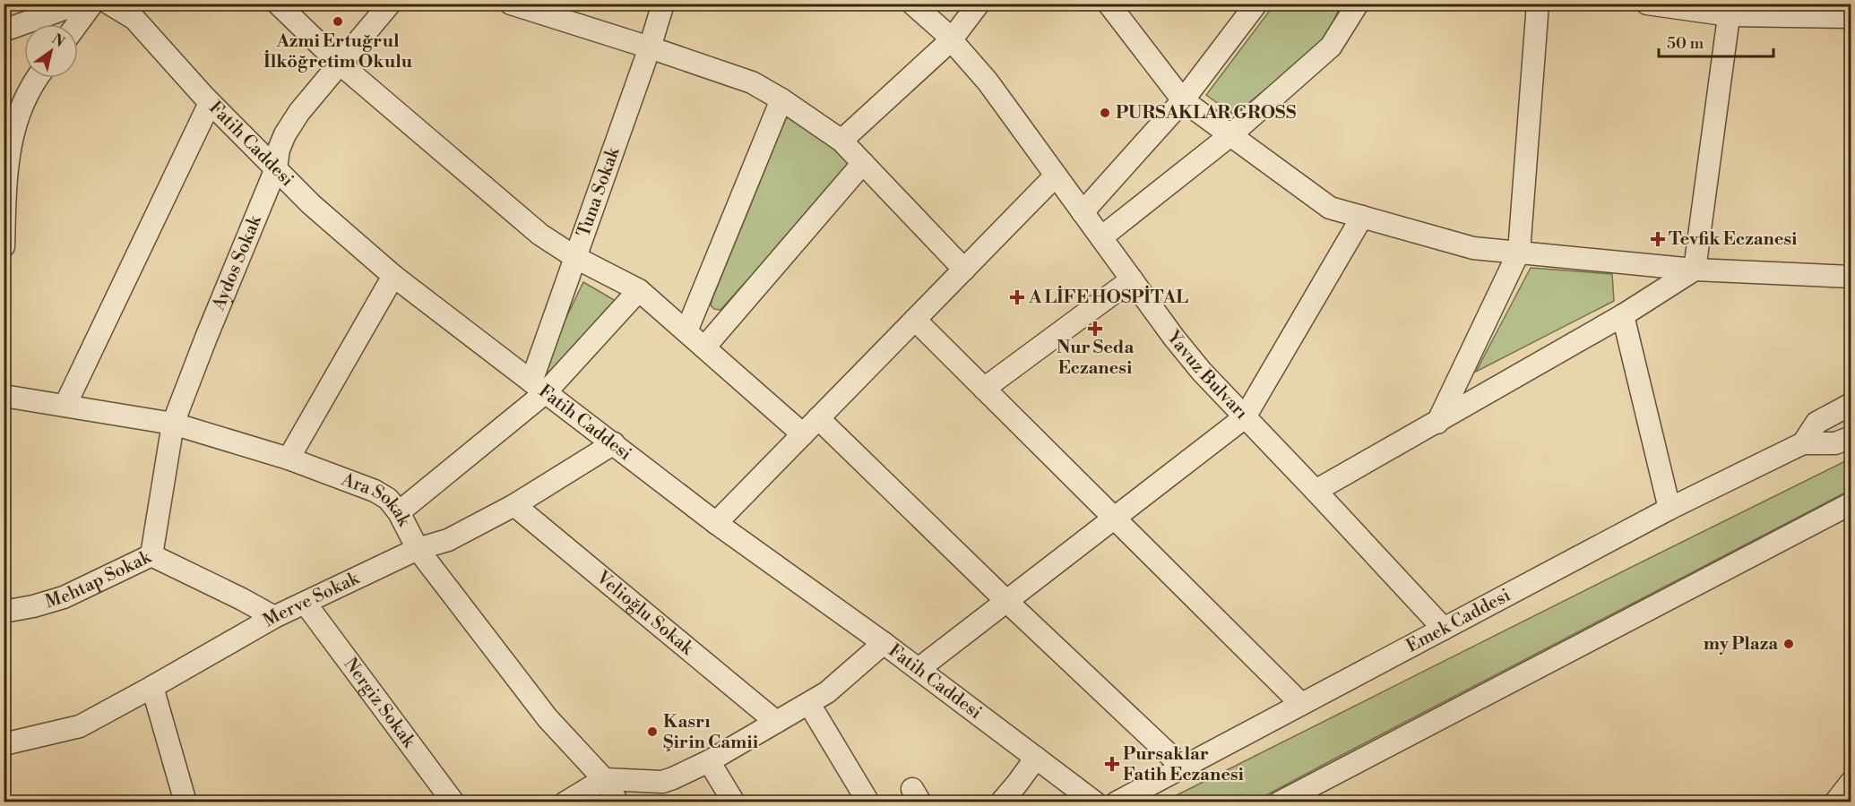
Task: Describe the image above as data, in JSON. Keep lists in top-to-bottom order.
{
  "streets": {
    "street": [
      "Fatih Caddesi",
      "Tuna Sokak",
      "Aydos Sokak",
      "Yavuz Bulvarı",
      "Ara Sokak",
      "Mehtap Sokak",
      "Merve Sokak",
      "Velioğlu Sokak",
      "Emek Caddesi",
      "Nergiz Sokak"
    ]
  },
  "crossings": [
    ["Fatih Caddesi", "Tuna Sokak"],
    ["Fatih Caddesi", "Aydos Sokak"],
    ["Fatih Caddesi", "Merve Sokak"],
    ["Aydos Sokak", "Ara Sokak"],
    ["Aydos Sokak", "Mehtap Sokak"],
    ["Yavuz Bulvarı", "Emek Caddesi"],
    ["Ara Sokak", "Merve Sokak"],
    ["Mehtap Sokak", "Merve Sokak"],
    ["Merve Sokak", "Velioğlu Sokak"],
    ["Merve Sokak", "Nergiz Sokak"]
  ],
  "places": {
    "other": [
      "Azmi Ertuğrul İlköğretim Okulu",
      "PURSAKLAR GROSS",
      "my Plaza",
      "Kasrı Şirin Camii"
    ],
    "health": [
      "Tevfik Eczanesi",
      "A LİFE HOSPİTAL",
      "Nur Seda Eczanesi",
      "Pursaklar Fatih Eczanesi"
    ]
  },
  "scale_bar": "50 m",
  "north": "top right"
}
